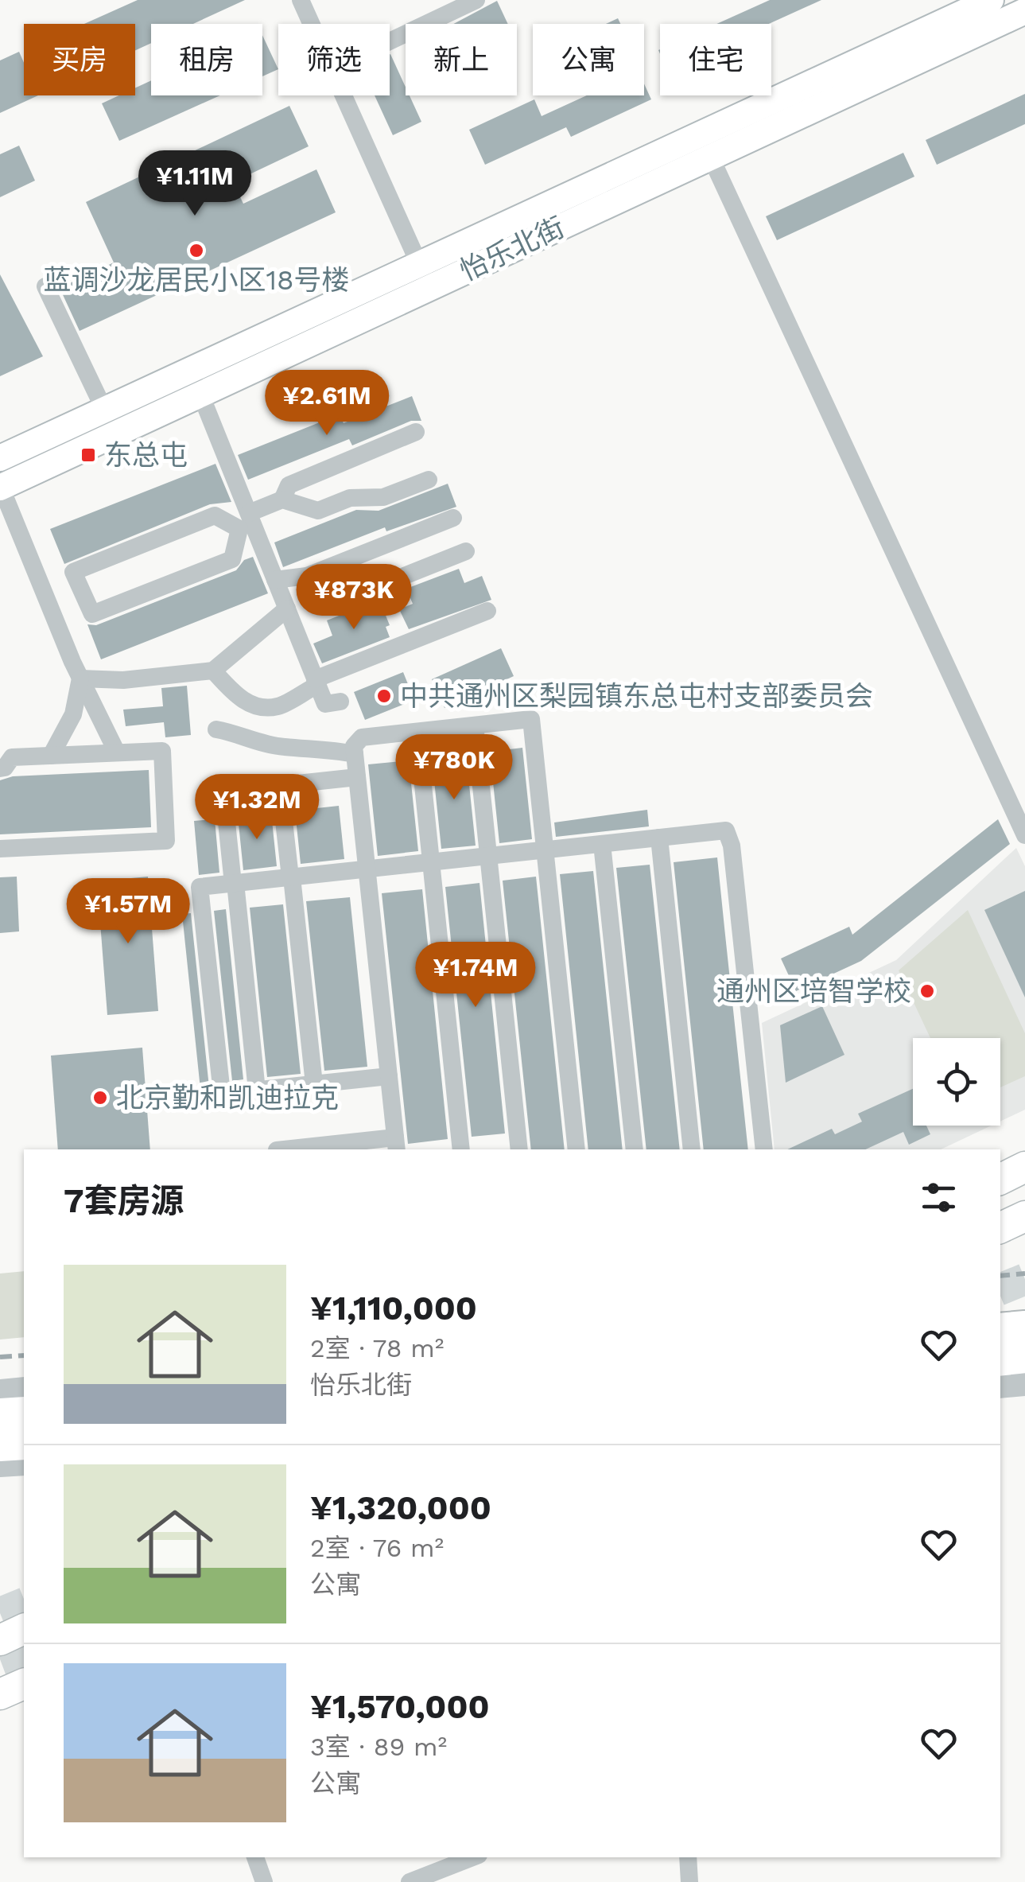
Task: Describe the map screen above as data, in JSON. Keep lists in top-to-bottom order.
{
  "streets": {
    "main road": ["怡乐北街"]
  },
  "places": {
    "other": [
      "蓝调沙龙居民小区18号楼",
      "中共通州区梨园镇东总屯村支部委员会",
      "通州区培智学校",
      "北京勤和凯迪拉克"
    ],
    "transit": ["东总屯"]
  },
  "page": {
    "chip": [
      "买房",
      "租房",
      "筛选",
      "新上",
      "公寓",
      "住宅"
    ],
    "price": [
      "¥1.11M",
      "¥2.61M",
      "¥873K",
      "¥780K",
      "¥1.32M",
      "¥1.57M",
      "¥1.74M"
    ],
    "heading": "7套房源",
    "list": [
      {
        "name": "¥1,110,000",
        "note": "2室 · 78 m² · 怡乐北街"
      },
      {
        "name": "¥1,320,000",
        "note": "2室 · 76 m² · 公寓"
      },
      {
        "name": "¥1,570,000",
        "note": "3室 · 89 m² · 公寓"
      }
    ]
  }
}
